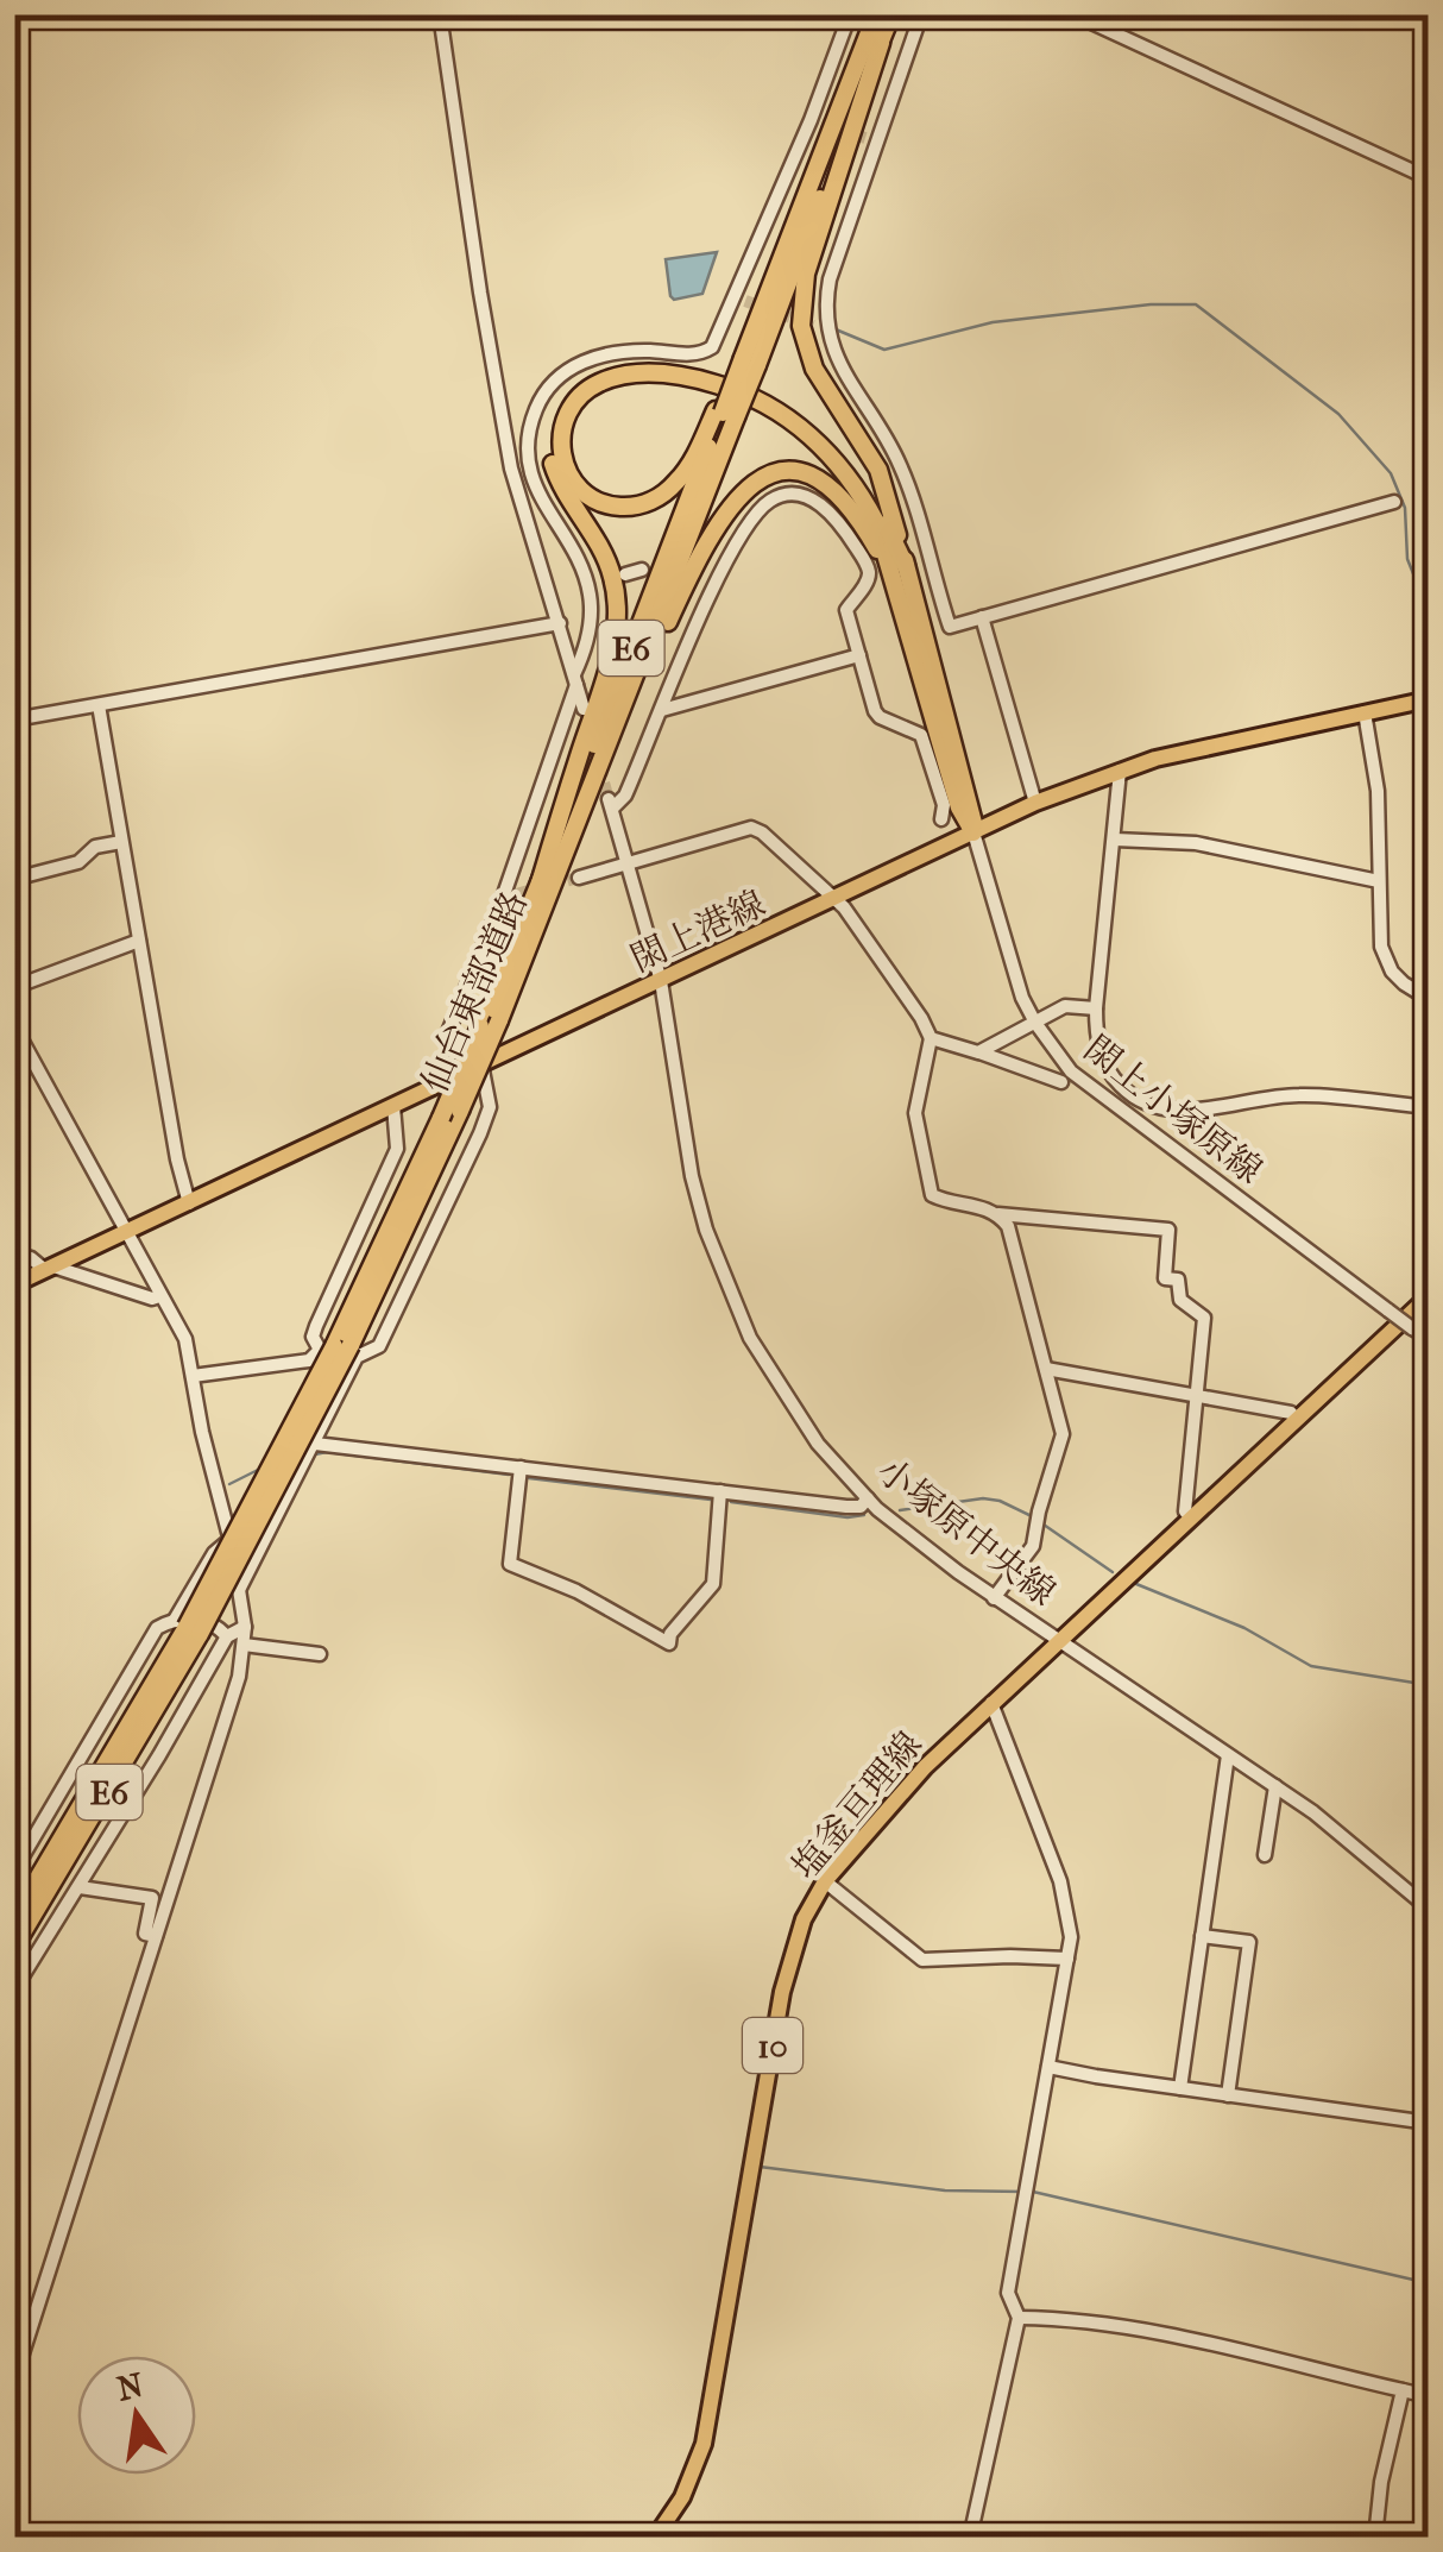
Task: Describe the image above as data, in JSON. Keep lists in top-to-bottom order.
{
  "streets": {
    "highway": ["E6", "仙台東部道路"],
    "main road": ["閖上港線", "塩釜亘理線", "10"],
    "street": ["閖上小塚原線", "小塚原中央線"]
  },
  "crossings": [
    ["閖上港線", "閖上小塚原線"],
    ["閖上港線", "小塚原中央線"],
    ["小塚原中央線", "塩釜亘理線"]
  ],
  "north": "top"
}
